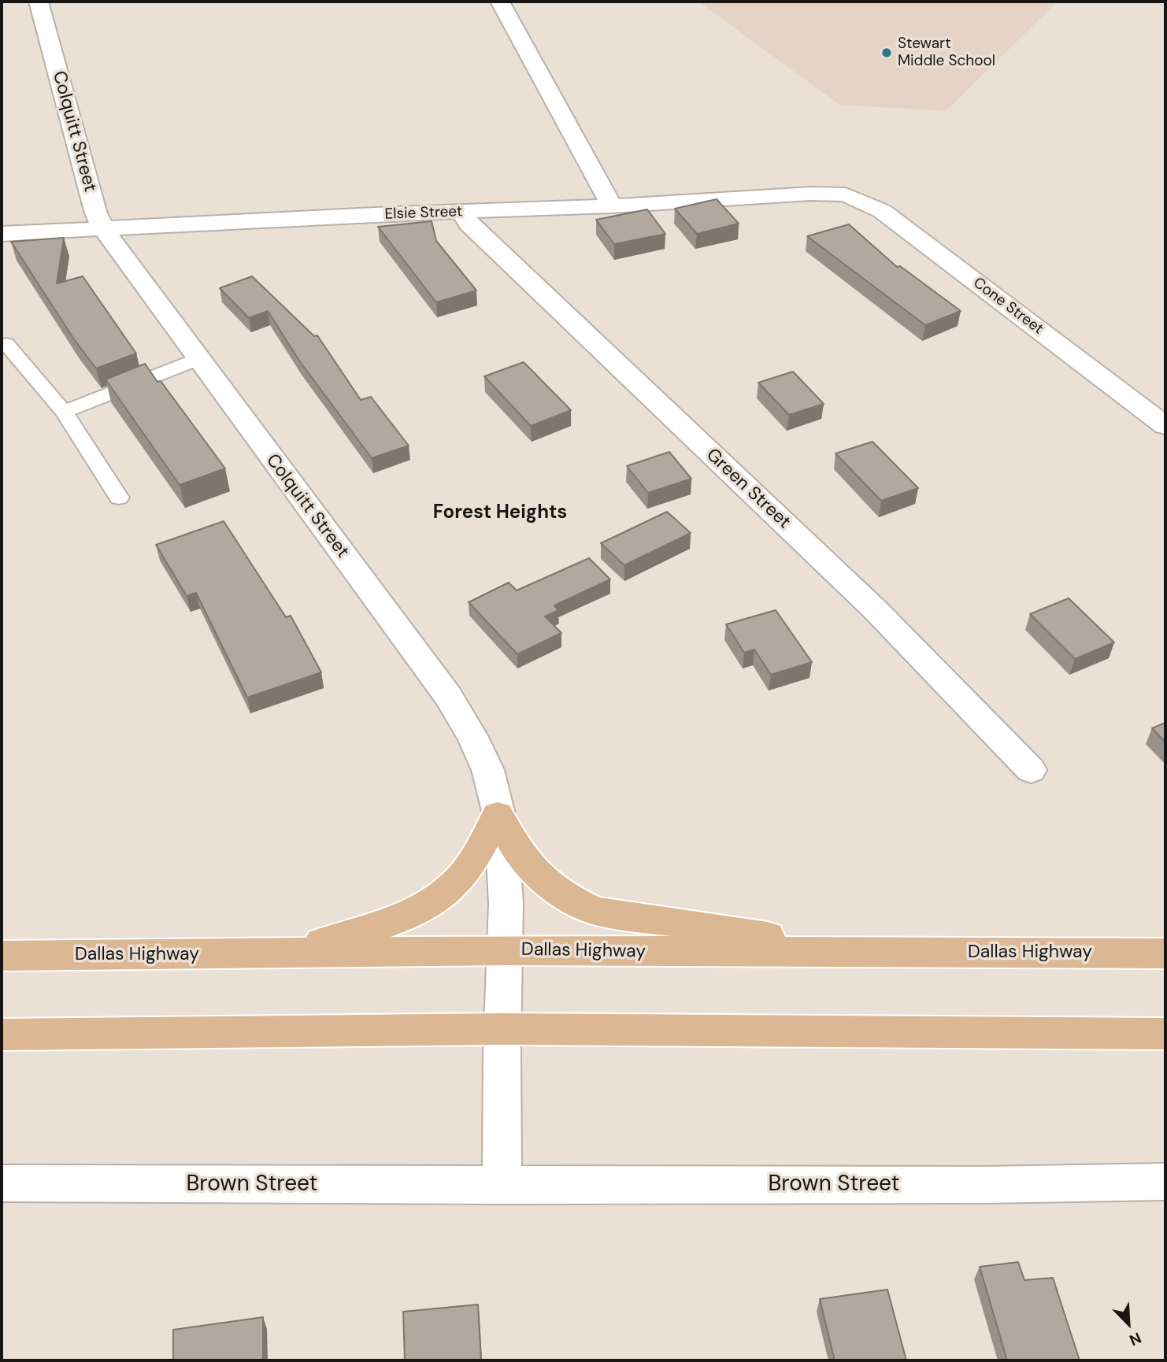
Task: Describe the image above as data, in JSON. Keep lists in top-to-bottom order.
{
  "streets": {
    "main road": ["Dallas Highway"],
    "street": [
      "Colquitt Street",
      "Elsie Street",
      "Cone Street",
      "Green Street",
      "Brown Street"
    ]
  },
  "crossings": [
    ["Colquitt Street", "Elsie Street"],
    ["Colquitt Street", "Dallas Highway"],
    ["Elsie Street", "Cone Street"],
    ["Elsie Street", "Green Street"]
  ],
  "districts": ["Forest Heights"],
  "places": ["Stewart Middle School"],
  "north": "bottom right"
}
